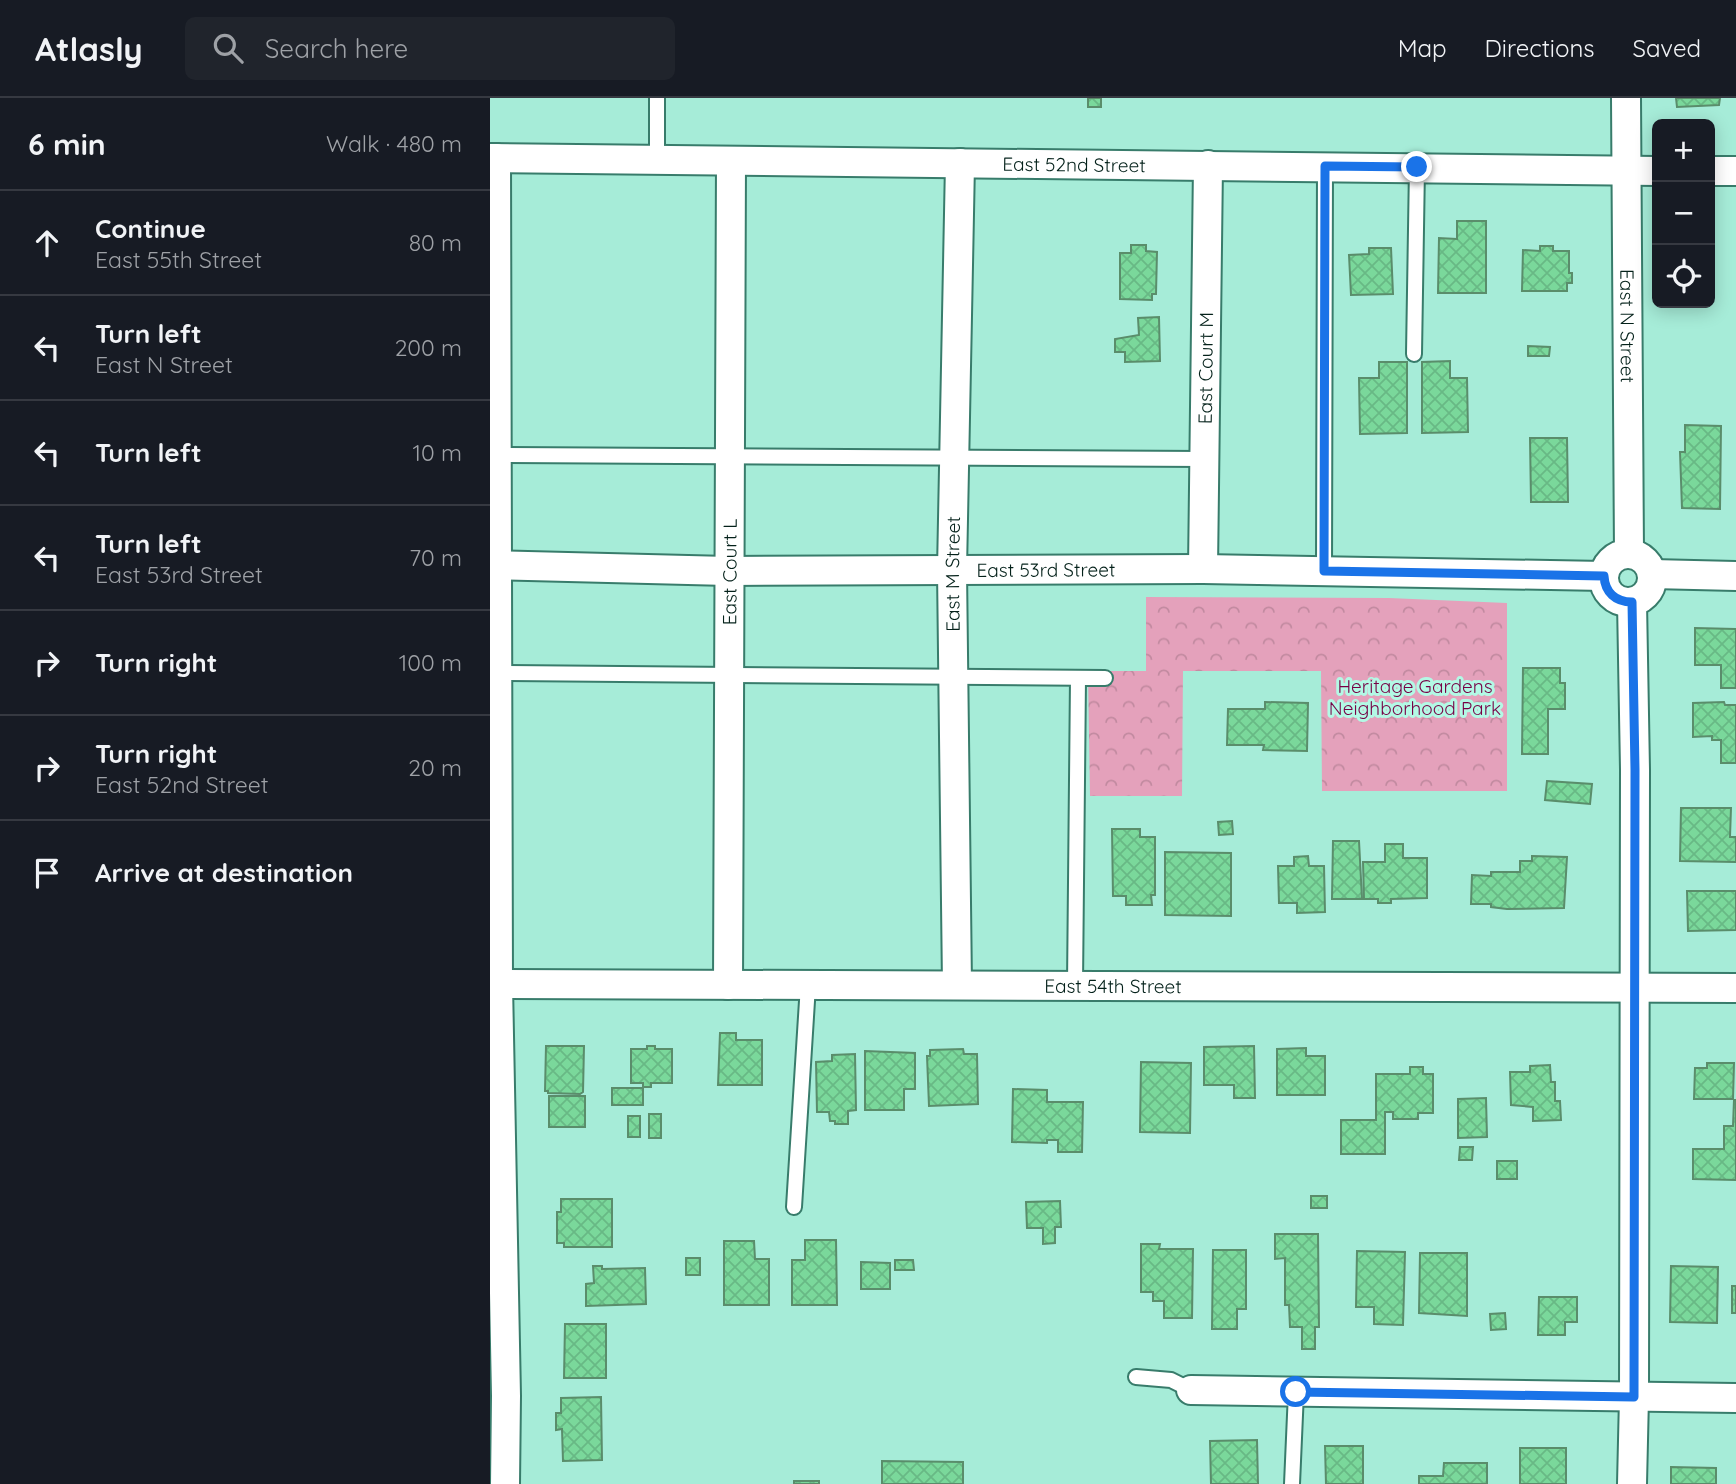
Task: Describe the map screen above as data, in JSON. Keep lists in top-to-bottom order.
{
  "streets": {
    "street": [
      "East 52nd Street",
      "East N Street",
      "East Court M",
      "East 53rd Street",
      "East Court L",
      "East M Street",
      "East 54th Street"
    ]
  },
  "crossings": [
    ["East 52nd Street", "East N Street"],
    ["East 52nd Street", "East Court M"],
    ["East 52nd Street", "East Court L"],
    ["East 52nd Street", "East M Street"],
    ["East N Street", "East 53rd Street"],
    ["East Court M", "East 53rd Street"],
    ["East 53rd Street", "East Court L"],
    ["East 53rd Street", "East M Street"],
    ["East Court L", "East 54th Street"],
    ["East M Street", "East 54th Street"]
  ],
  "parks": ["Heritage Gardens Neighborhood Park"],
  "page": {
    "header": "Atlasly",
    "search": "Search here",
    "nav": ["Map", "Directions", "Saved"],
    "heading": ["6 min", "Walk · 480 m"],
    "map_buttons": ["+", "−"],
    "list": [
      ["Continue", "East 55th Street", "80 m"],
      ["Turn left", "East N Street", "200 m"],
      ["Turn left", "10 m"],
      ["Turn left", "East 53rd Street", "70 m"],
      ["Turn right", "100 m"],
      ["Turn right", "East 52nd Street", "20 m"],
      "Arrive at destination"
    ]
  }
}
